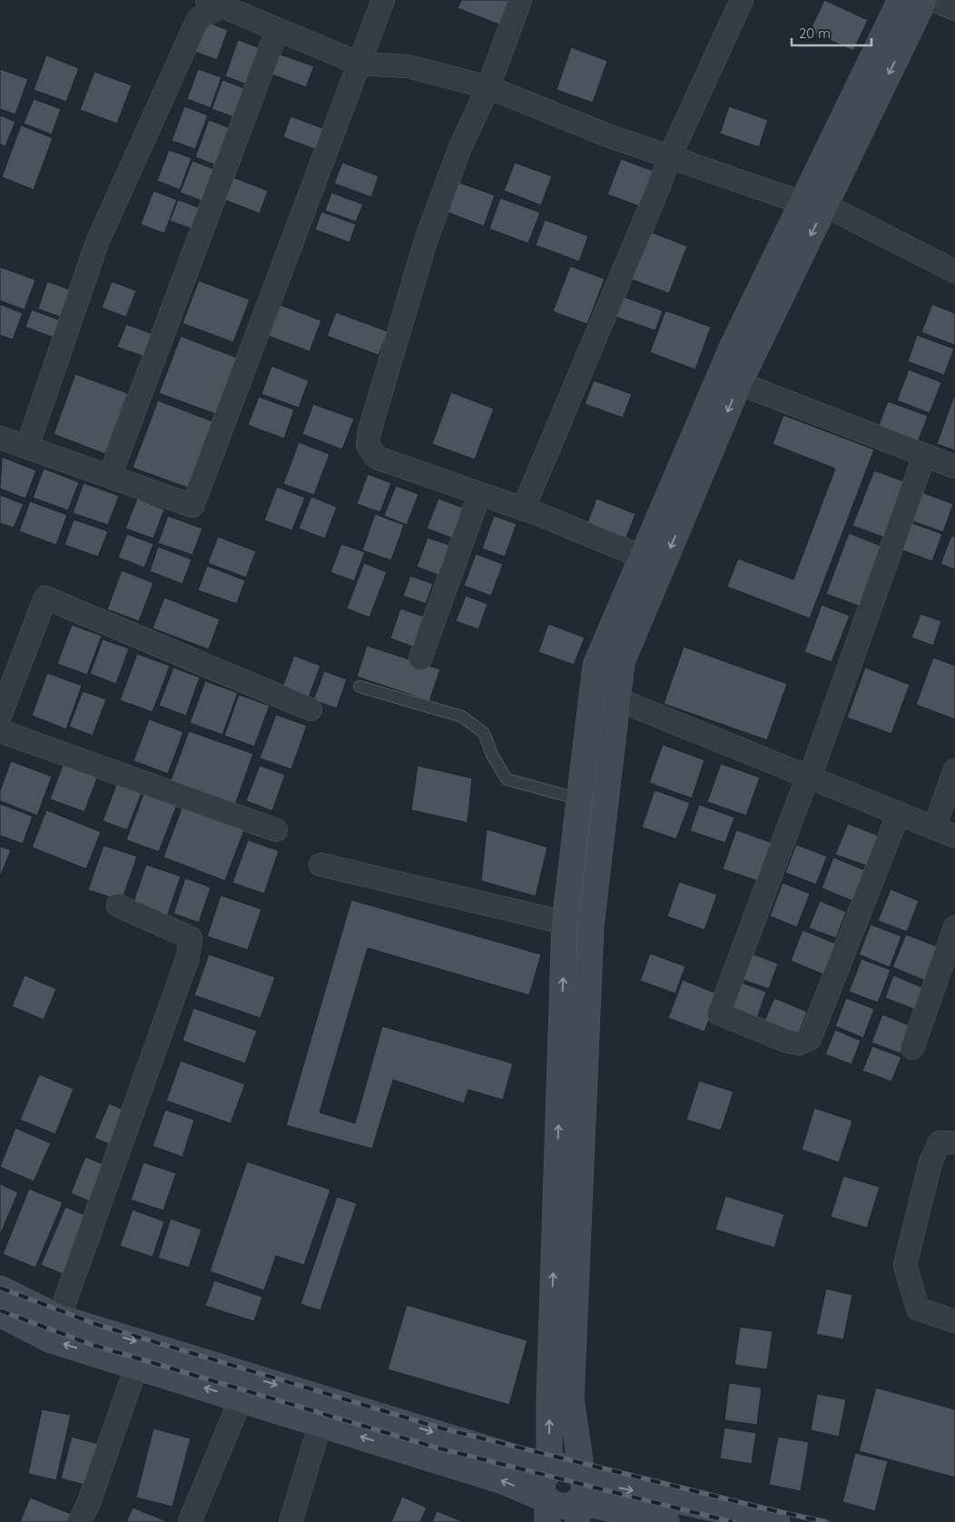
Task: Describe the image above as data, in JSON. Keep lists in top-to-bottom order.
{
  "scale_bar": "20 m"
}
